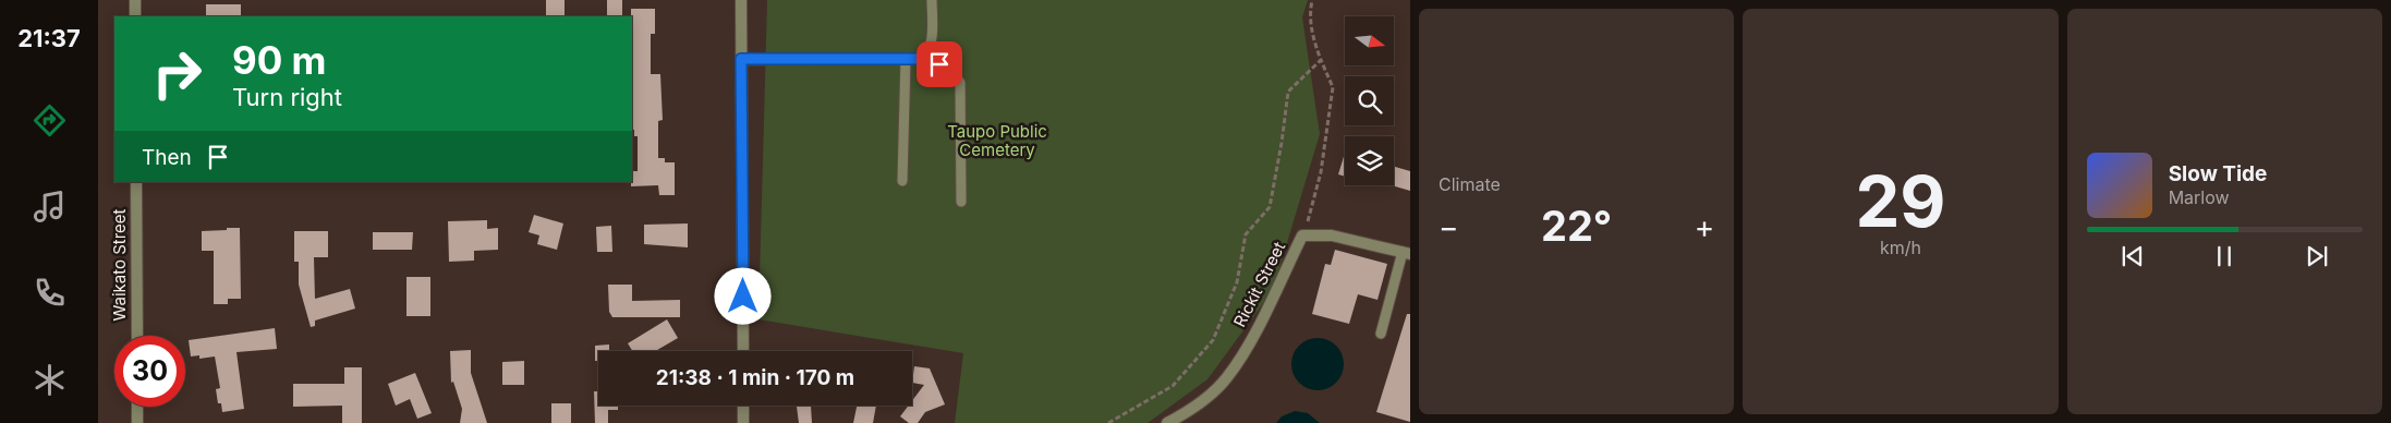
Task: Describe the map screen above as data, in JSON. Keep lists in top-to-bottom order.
{
  "streets": {
    "street": ["Waikato Street", "Rickit Street"]
  },
  "parks": ["Taupo Public Cemetery"],
  "north": "right",
  "page": {
    "tabs": "21:37",
    "tile": [
      "Climate",
      ["29", "km/h"]
    ],
    "turn": ["90 m", "Turn right"],
    "then": "Then",
    "song": ["Slow Tide", "Marlow"],
    "heat": ["−", "22°", "+"],
    "limit": "30",
    "trip": "21:38 · 1 min · 170 m"
  }
}
